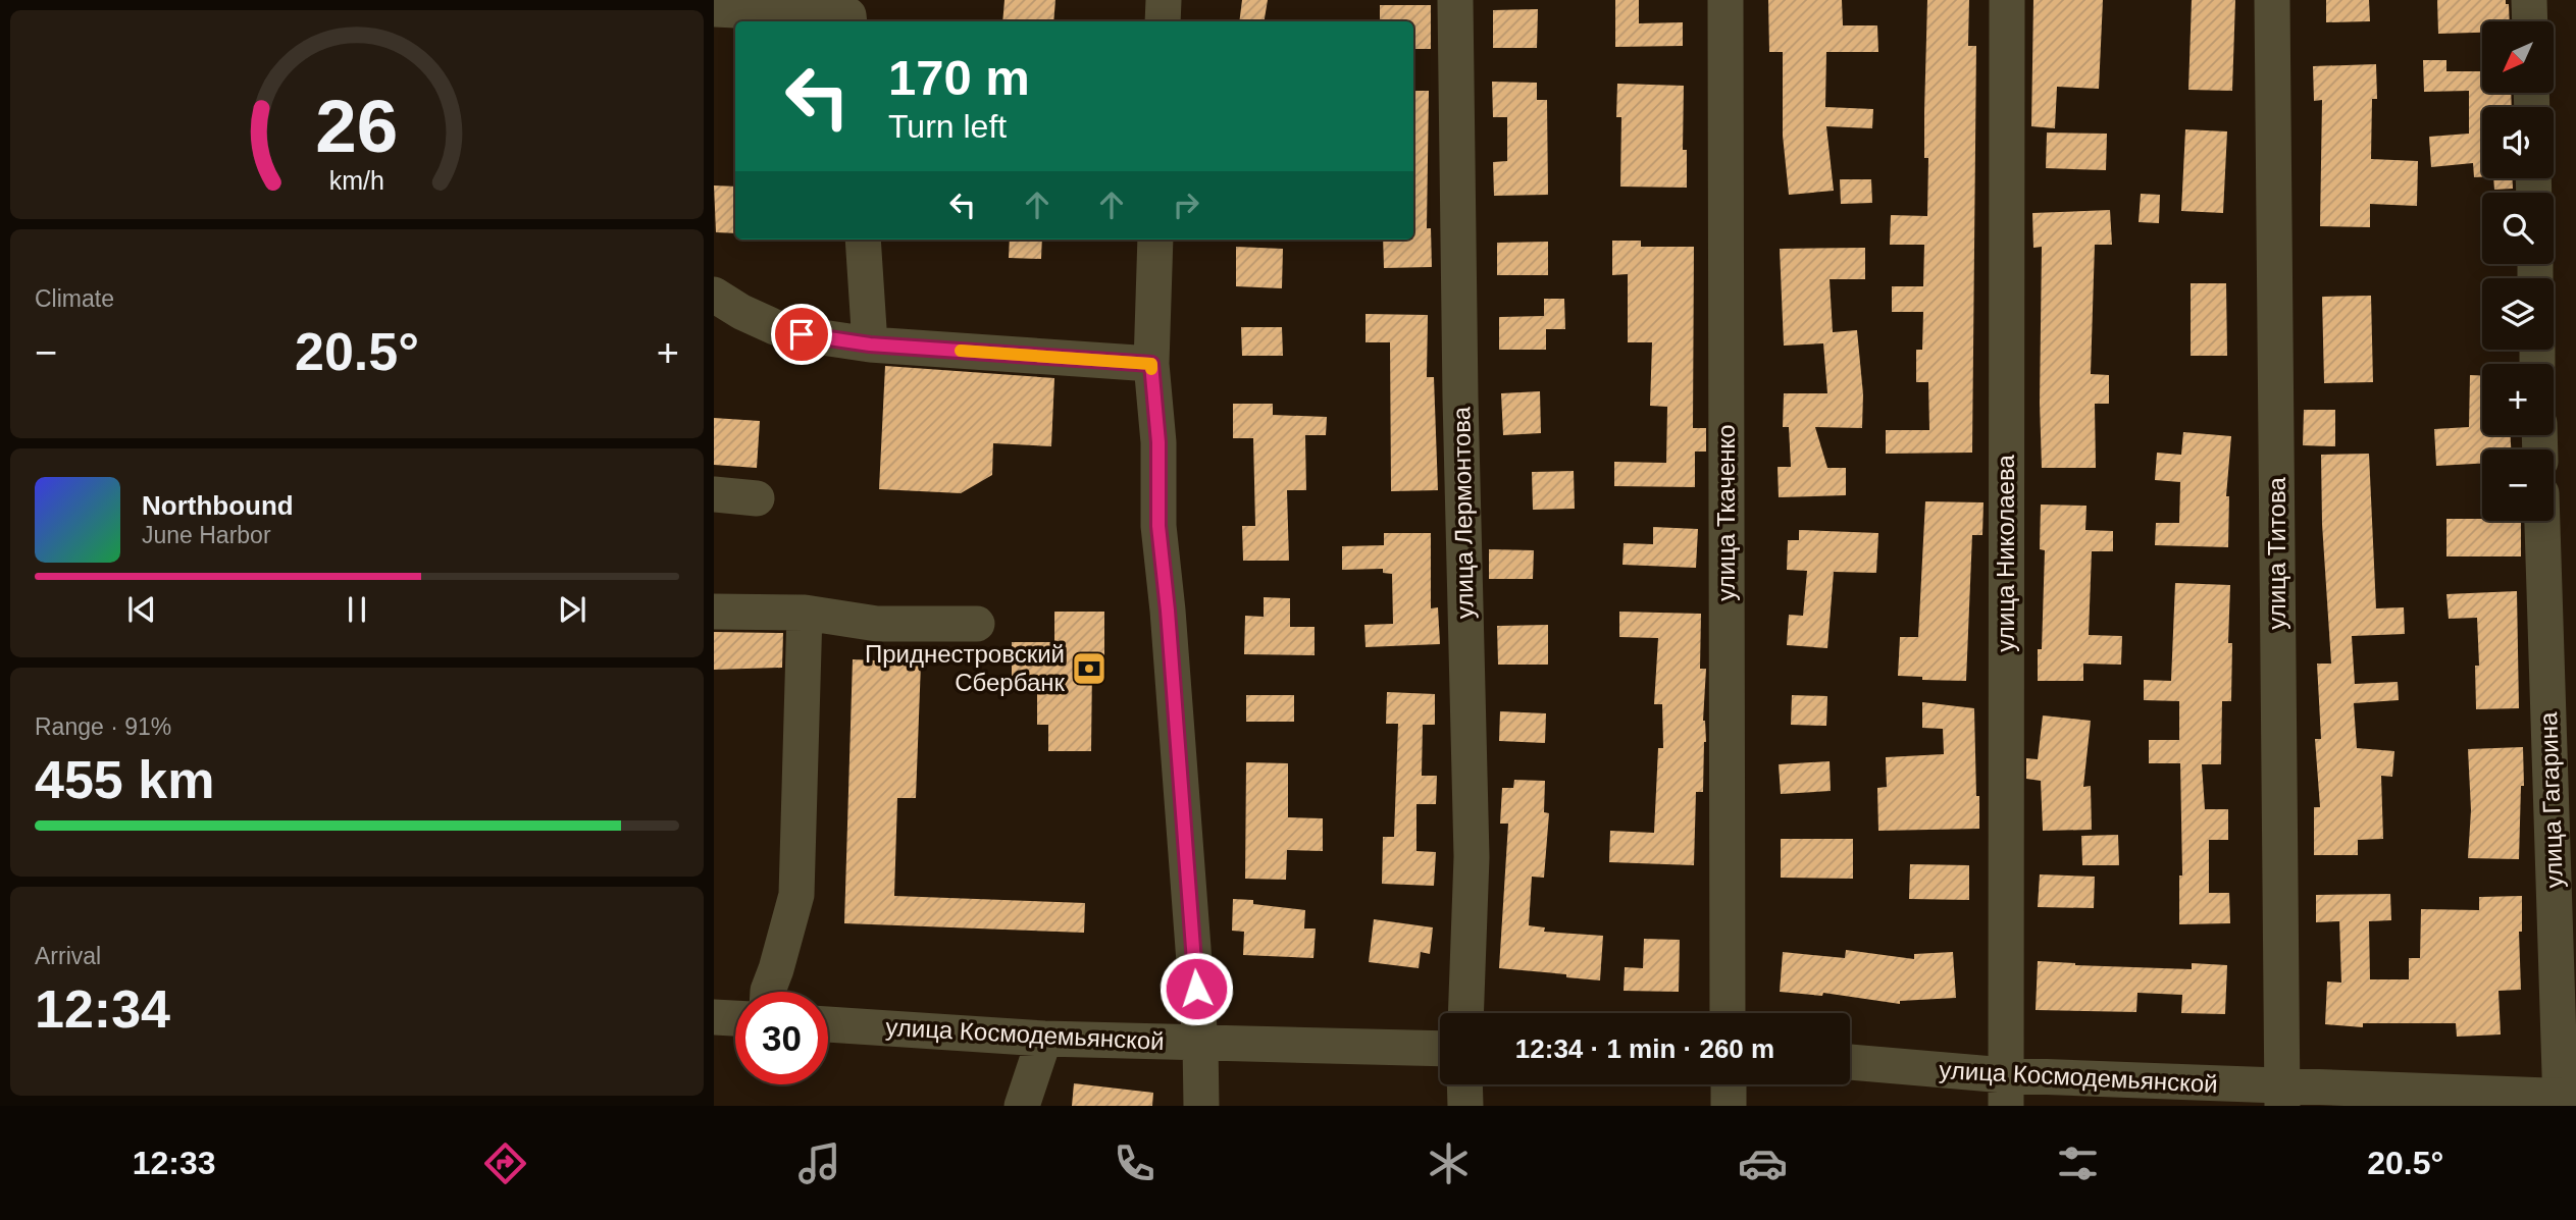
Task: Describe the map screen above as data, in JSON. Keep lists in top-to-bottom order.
{
  "streets": {
    "street": [
      "улица Лермонтова",
      "улица Ткаченко",
      "улица Николаева",
      "улица Титова",
      "улица Гагарина",
      "улица Космодемьянской"
    ]
  },
  "crossings": [
    ["улица Николаева", "улица Космодемьянской"],
    ["улица Титова", "улица Космодемьянской"],
    ["улица Гагарина", "улица Космодемьянской"]
  ],
  "places": {
    "bank": ["Приднестровский Сбербанк"]
  },
  "north": "bottom left",
  "page": {
    "map_buttons": ["+", "−"],
    "turn": ["170 m", "Turn left"],
    "tile": [
      "Climate",
      ["Range · 91%", "455 km"],
      ["Arrival", "12:34"]
    ],
    "heat": ["−", "20.5°", "+"],
    "song": ["Northbound", "June Harbor"],
    "limit": "30",
    "trip": "12:34 · 1 min · 260 m",
    "tabs": ["12:33", "20.5°"],
    "gauge": ["26", "km/h"]
  }
}
